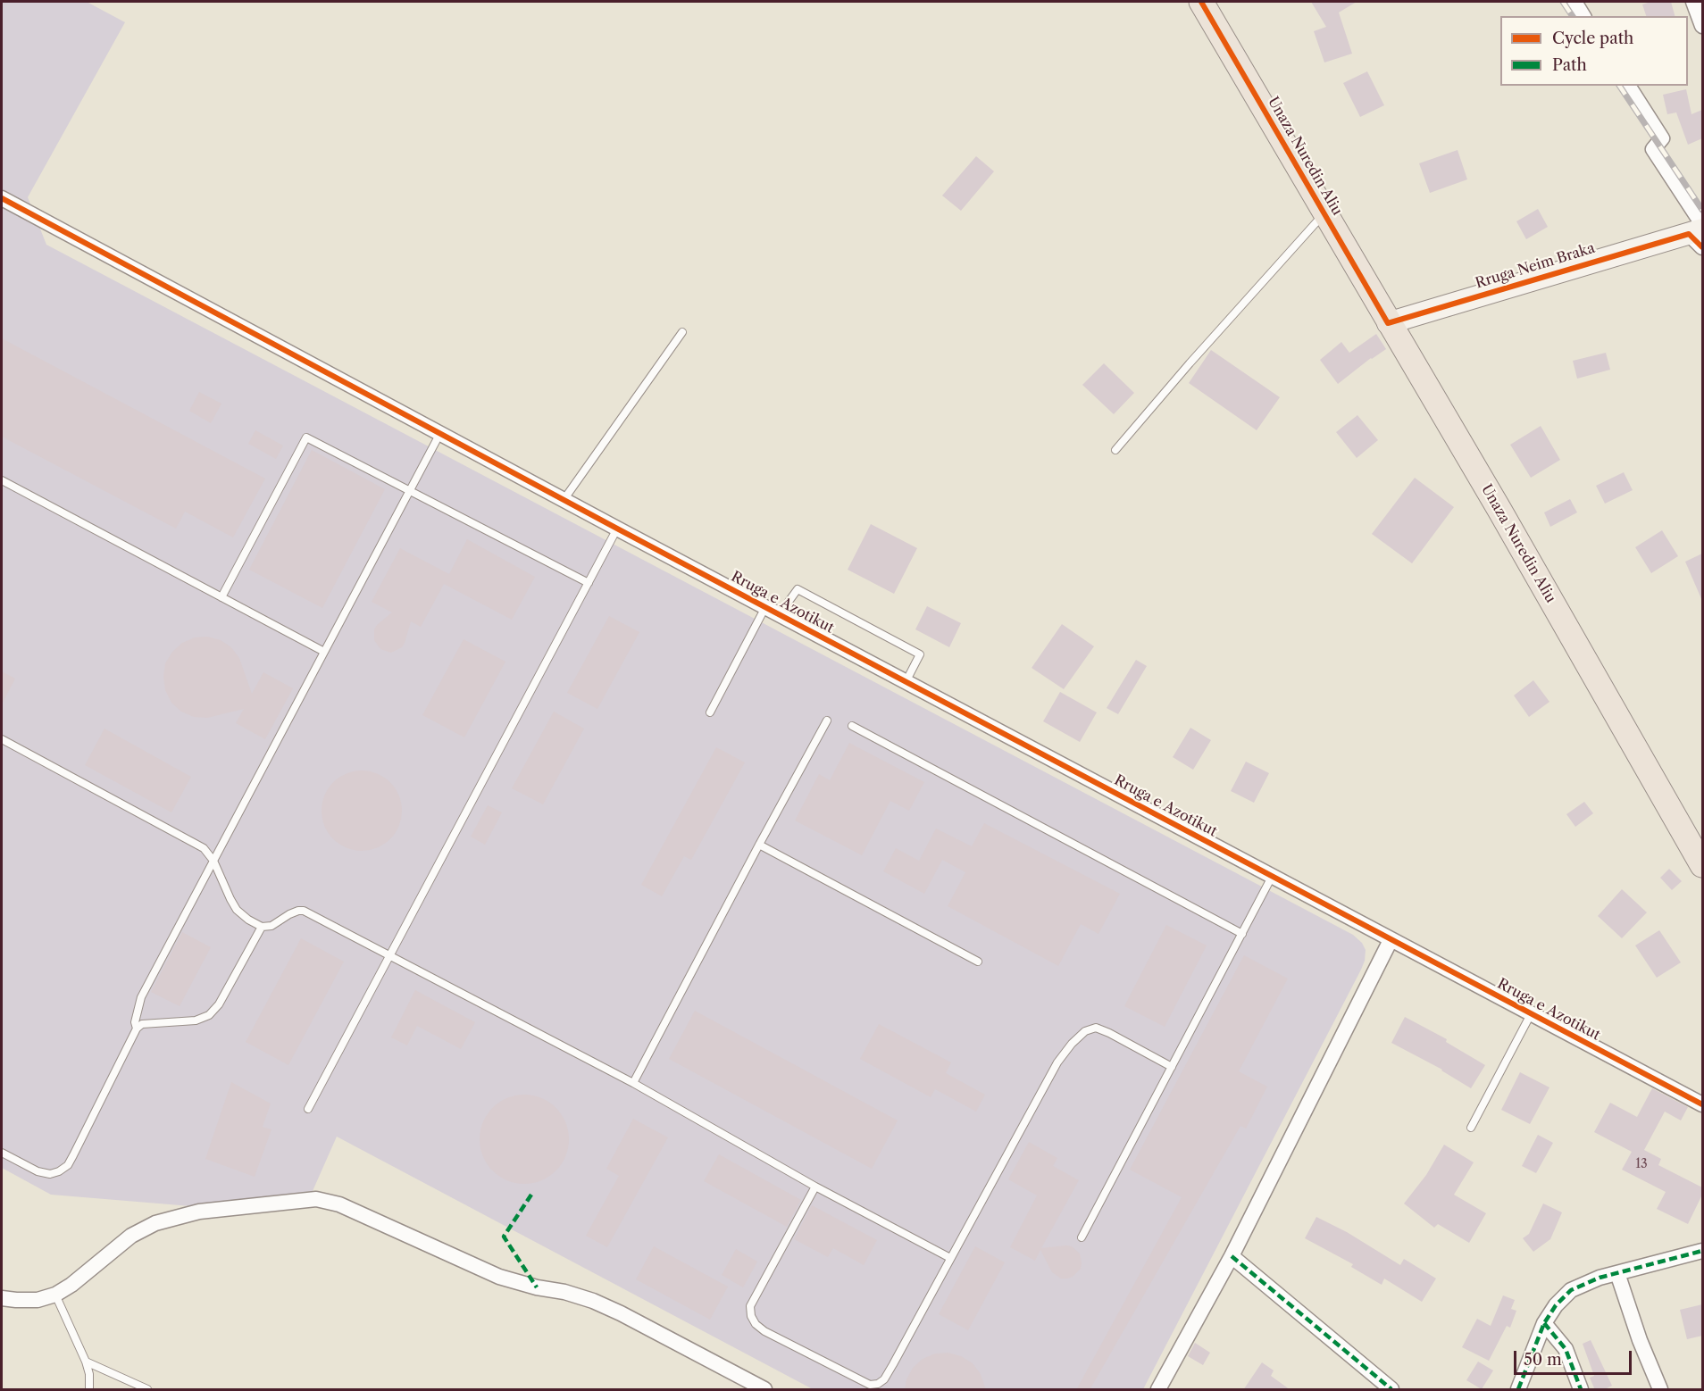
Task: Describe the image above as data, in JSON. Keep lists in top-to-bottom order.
{
  "streets": {
    "main road": ["Unaza Nuredin Aliu"],
    "street": ["Rruga Neim Braka", "Rruga e Azotikut"]
  },
  "crossings": [
    ["Unaza Nuredin Aliu", "Rruga Neim Braka"]
  ],
  "house_numbers": ["13"],
  "legend": ["Cycle path", "Path"],
  "scale_bar": "50 m"
}
